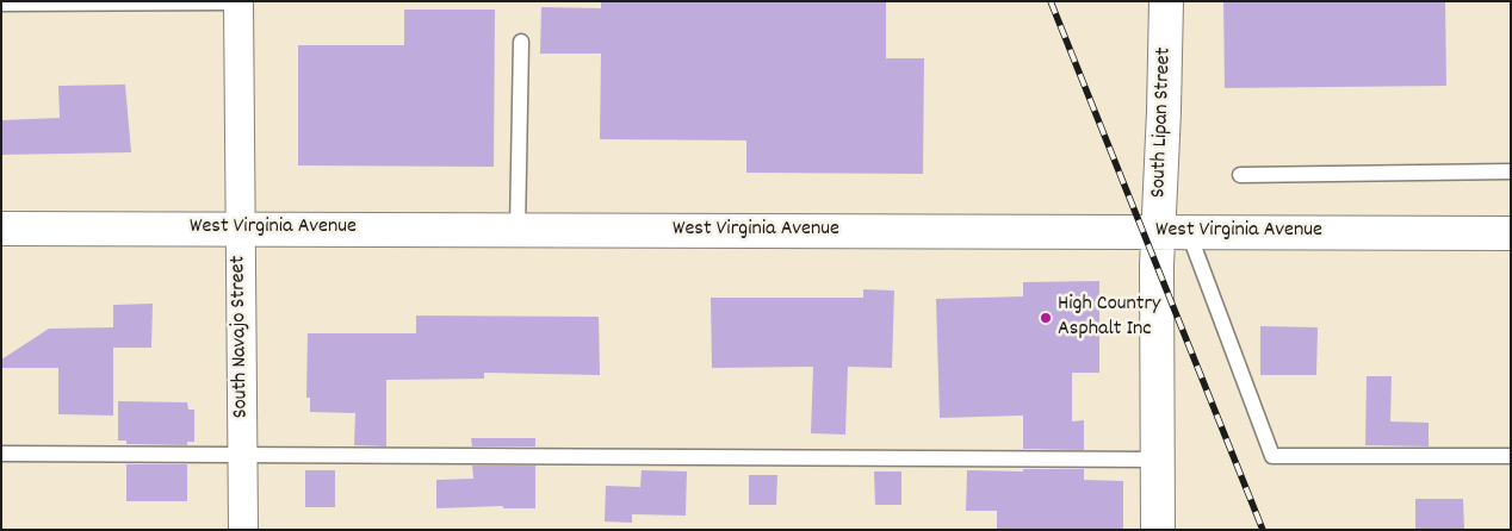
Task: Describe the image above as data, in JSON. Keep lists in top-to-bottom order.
{
  "streets": {
    "street": ["South Lipan Street", "West Virginia Avenue", "South Navajo Street"]
  },
  "crossings": [
    ["South Lipan Street", "West Virginia Avenue"],
    ["West Virginia Avenue", "South Navajo Street"]
  ],
  "places": ["High Country Asphalt Inc"]
}
